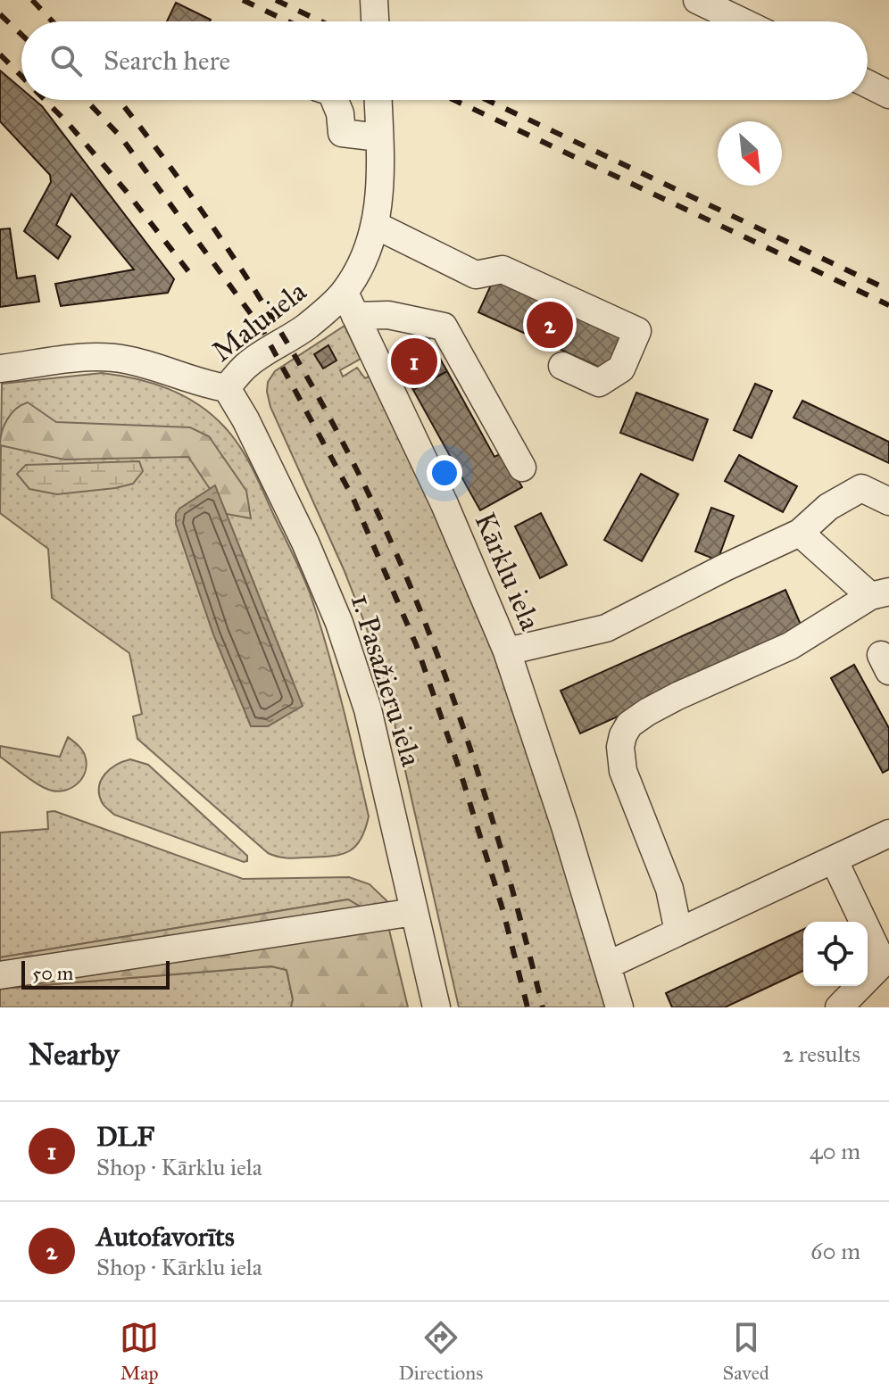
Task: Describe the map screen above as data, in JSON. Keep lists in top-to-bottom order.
{
  "streets": {
    "street": ["Malu iela", "Kārklu iela", "1. Pasažieru iela"]
  },
  "crossings": [
    ["Malu iela", "Kārklu iela"],
    ["Malu iela", "1. Pasažieru iela"]
  ],
  "scale_bar": "50 m",
  "north": "bottom right",
  "page": {
    "search": "Search here",
    "pins": ["2", "1"],
    "scale": "50 m",
    "heading": ["Nearby", "2 results"],
    "list": [
      {
        "mark": "1",
        "name": "DLF",
        "note": "Shop · Kārklu iela",
        "value": "40 m"
      },
      {
        "mark": "2",
        "name": "Autofavorīts",
        "note": "Shop · Kārklu iela",
        "value": "60 m"
      }
    ],
    "nav": ["Map", "Directions", "Saved"]
  }
}
